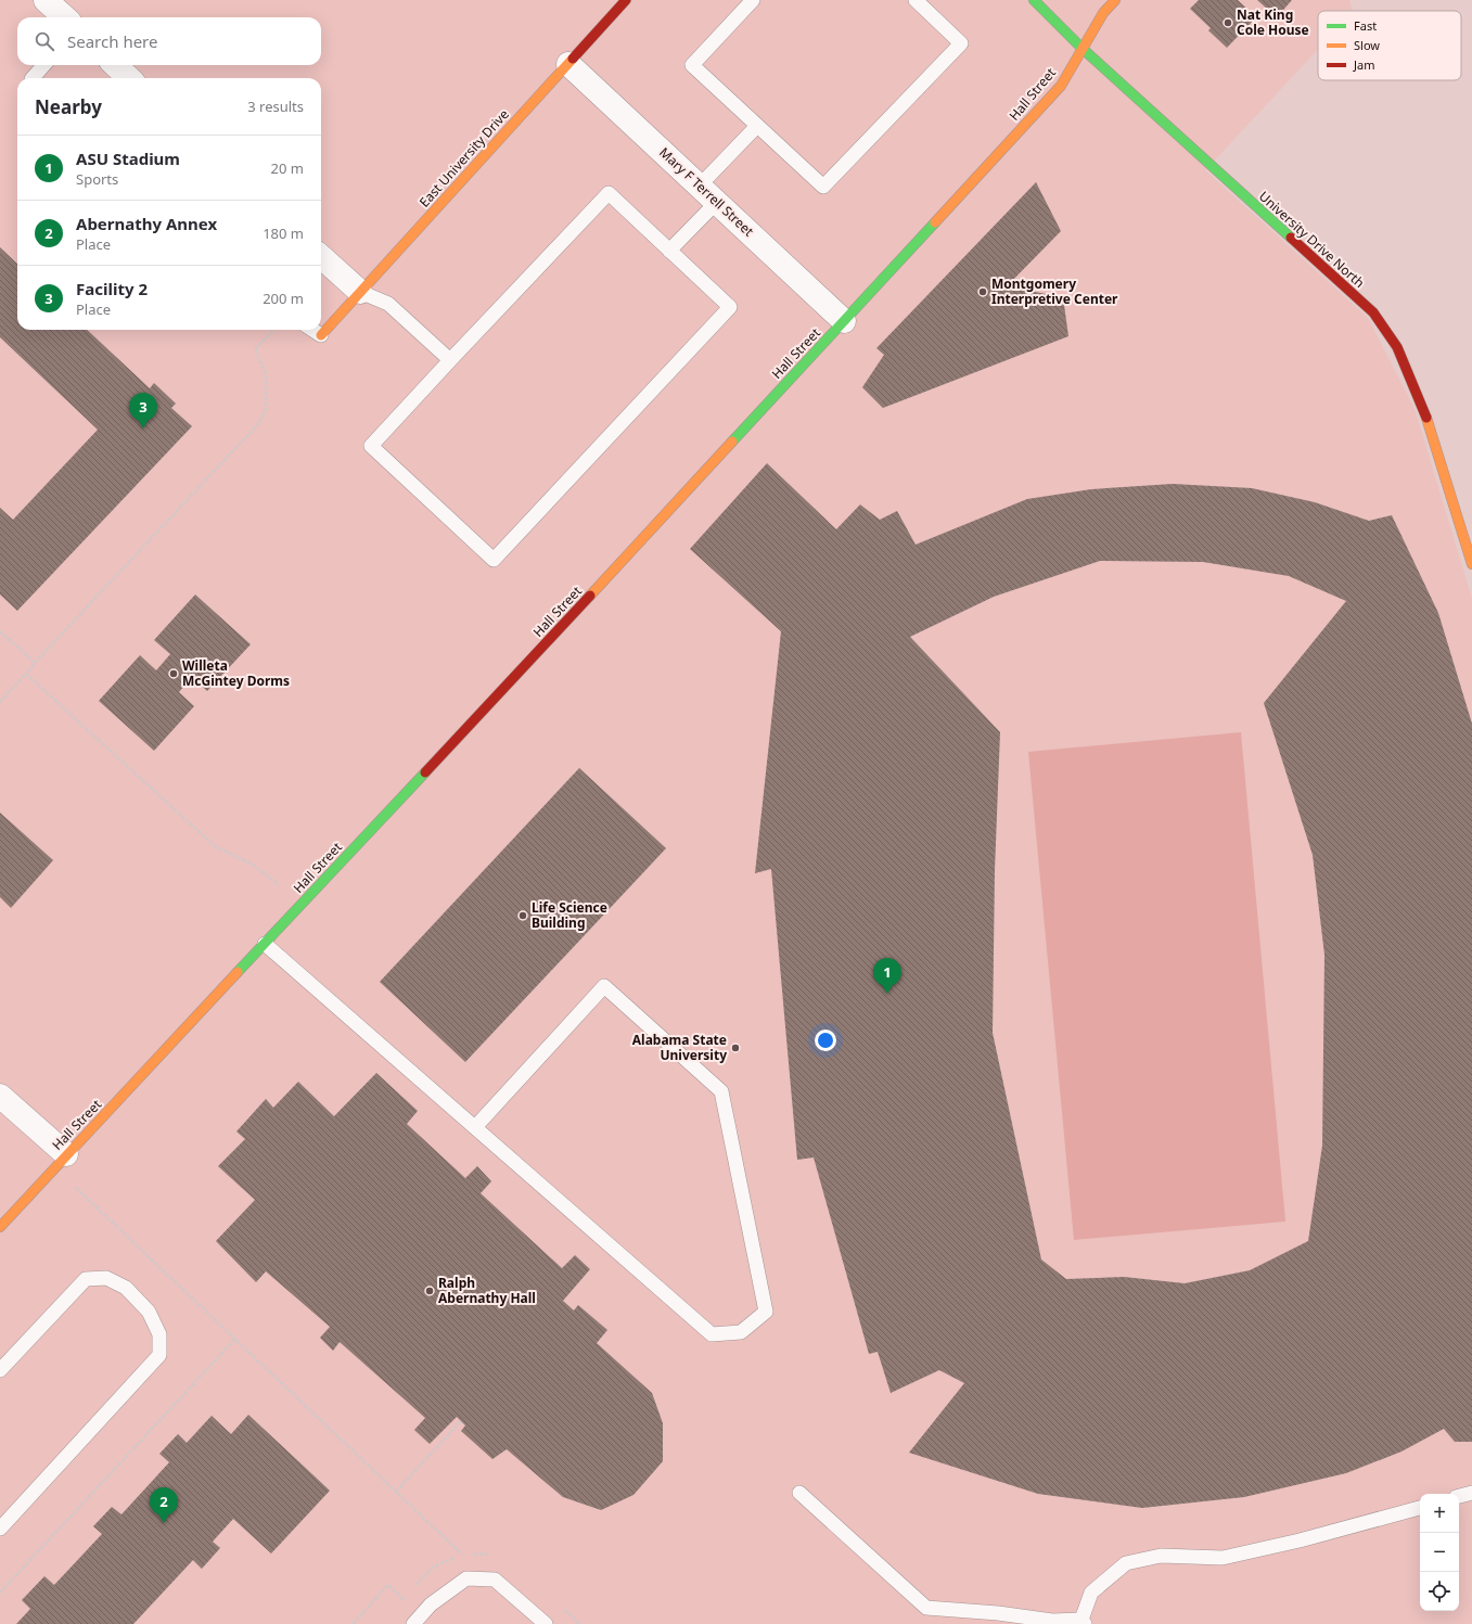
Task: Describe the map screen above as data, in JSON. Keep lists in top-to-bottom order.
{
  "streets": {
    "street": [
      "Hall Street",
      "East University Drive",
      "Mary F Terrell Street",
      "University Drive North"
    ]
  },
  "crossings": [
    ["Hall Street", "Mary F Terrell Street"],
    ["Hall Street", "University Drive North"],
    ["East University Drive", "Mary F Terrell Street"]
  ],
  "places": [
    "Nat King Cole House",
    "Montgomery Interpretive Center",
    "Willeta McGintey Dorms",
    "Life Science Building",
    "Alabama State University",
    "Ralph Abernathy Hall"
  ],
  "legend": ["Fast", "Slow", "Jam"],
  "page": {
    "search": "Search here",
    "heading": ["Nearby", "3 results"],
    "list": [
      {
        "mark": "1",
        "name": "ASU Stadium",
        "note": "Sports",
        "value": "20 m"
      },
      {
        "mark": "2",
        "name": "Abernathy Annex",
        "note": "Place",
        "value": "180 m"
      },
      {
        "mark": "3",
        "name": "Facility 2",
        "note": "Place",
        "value": "200 m"
      }
    ],
    "pins": ["3", "1", "2"],
    "map_buttons": ["+", "−"]
  }
}
